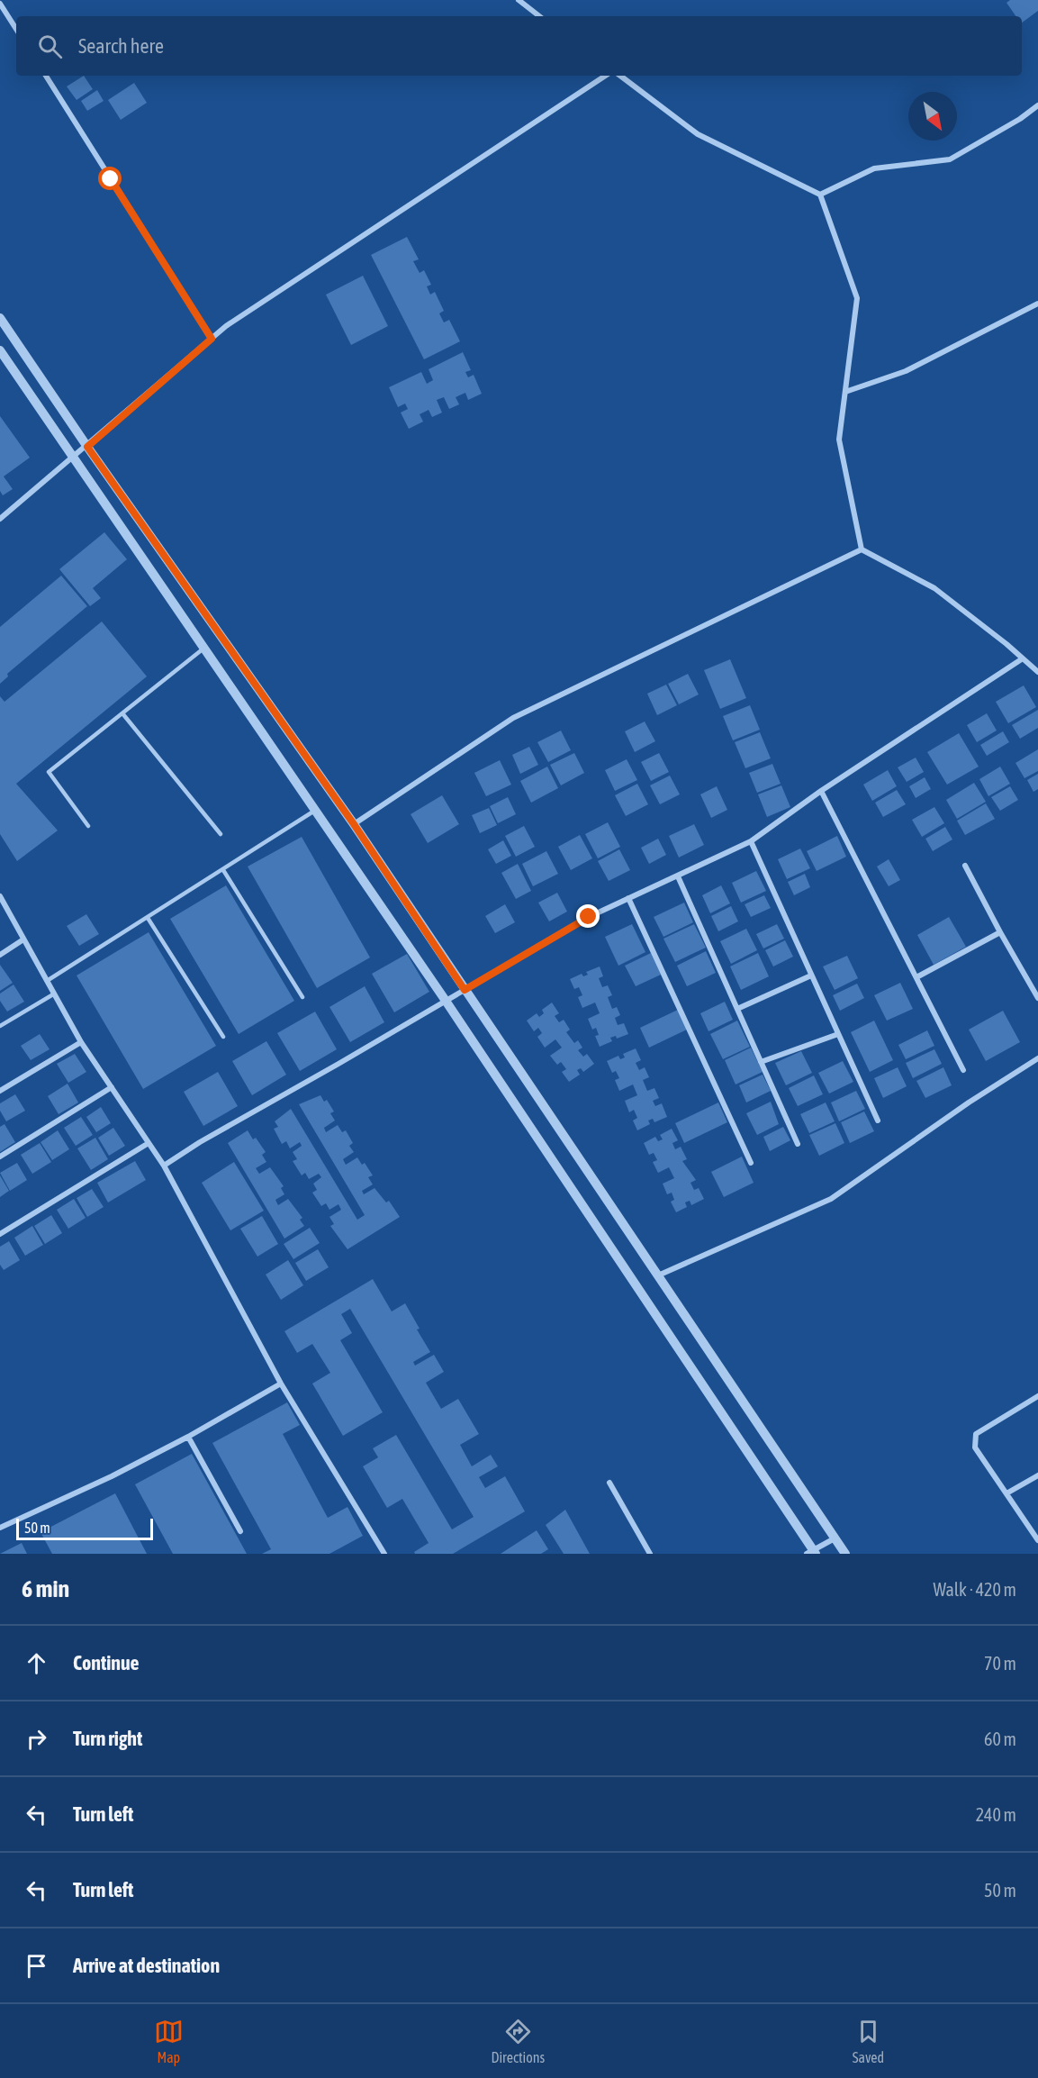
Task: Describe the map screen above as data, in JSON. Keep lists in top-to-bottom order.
{
  "scale_bar": "50 m",
  "north": "bottom right",
  "page": {
    "search": "Search here",
    "scale": "50 m",
    "heading": ["6 min", "Walk · 420 m"],
    "list": [
      ["Continue", "70 m"],
      ["Turn right", "60 m"],
      ["Turn left", "240 m"],
      ["Turn left", "50 m"],
      "Arrive at destination"
    ],
    "nav": ["Map", "Directions", "Saved"]
  }
}
